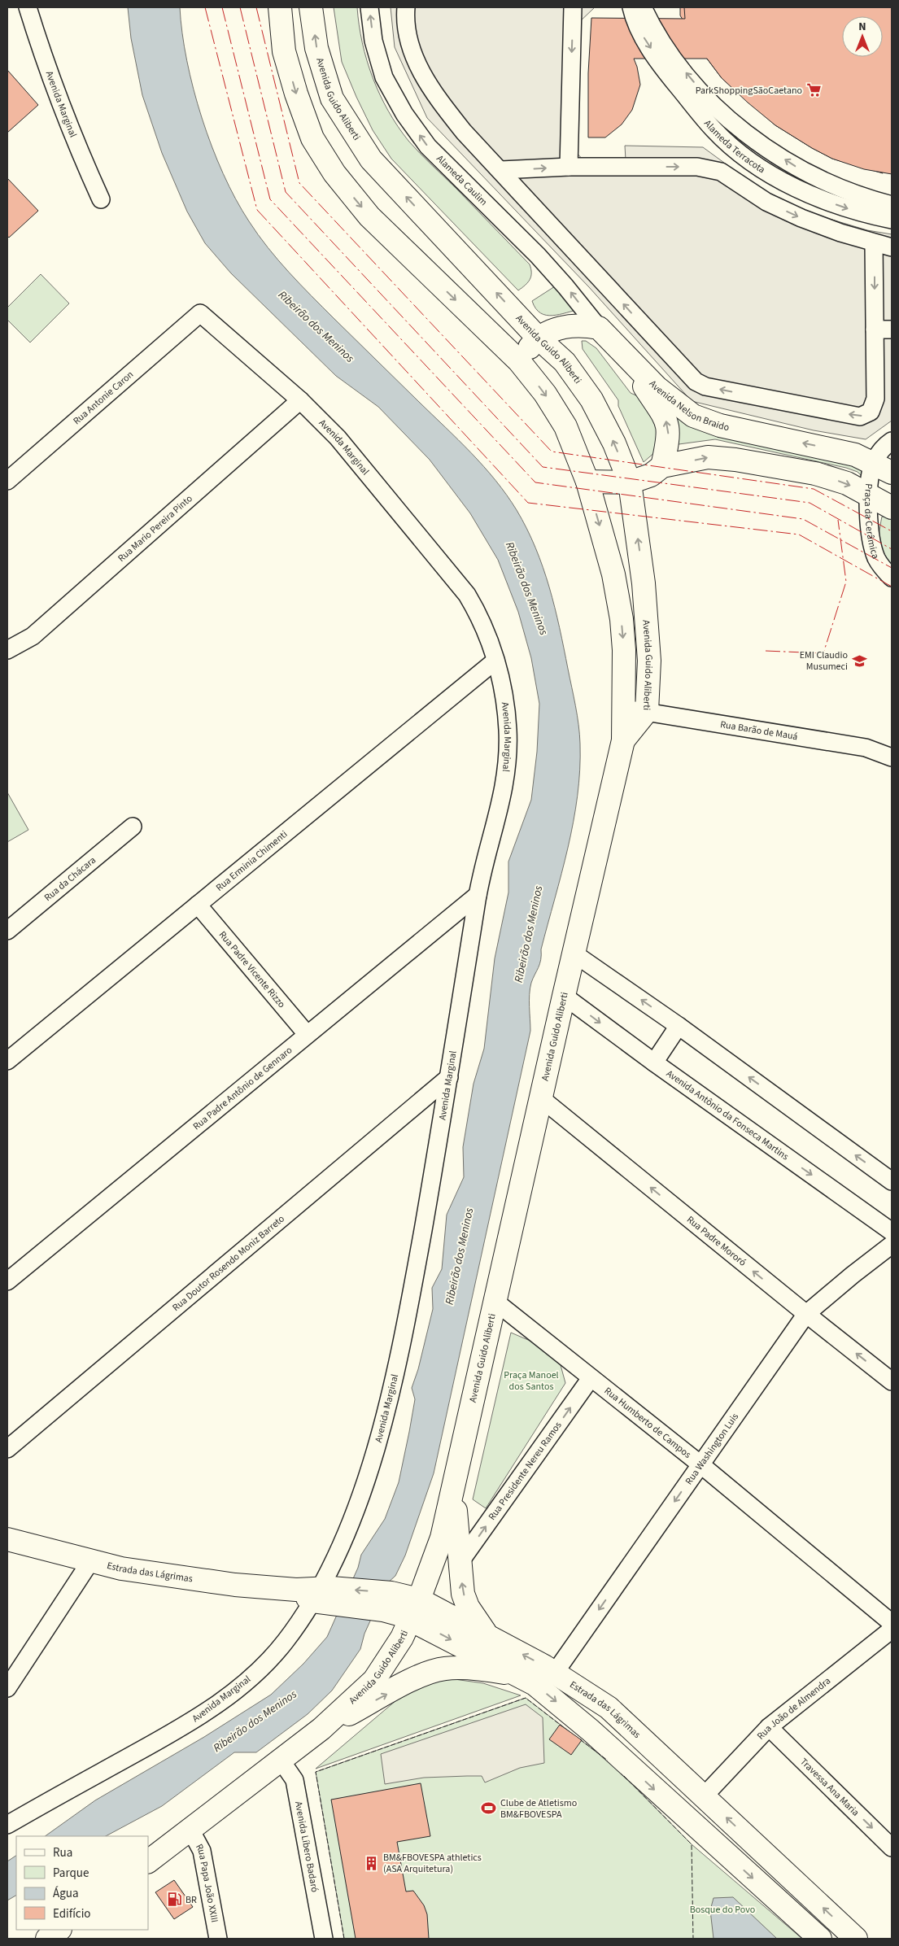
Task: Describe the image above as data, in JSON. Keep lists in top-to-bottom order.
{
  "streets": {
    "main road": ["Avenida Guido Aliberti", "Avenida Nelson Braido", "Estrada das Lágrimas"],
    "street": [
      "Avenida Marginal",
      "Alameda Terracota",
      "Alameda Caulim",
      "Rua Antonie Caron",
      "Praça da Cerâmica",
      "Rua Mario Pereira Pinto",
      "Rua Barão de Mauá",
      "Rua Erminia Chimenti",
      "Rua da Chácara",
      "Rua Padre Vicente Rizzo",
      "Rua Padre Antônio de Gennaro",
      "Avenida Antônio da Fonseca Martins",
      "Rua Padre Mororó",
      "Rua Doutor Rosendo Moniz Barreto",
      "Rua Humberto de Campos",
      "Rua Washington Luis",
      "Rua Presidente Nereu Ramos",
      "Rua João de Almendra",
      "Travessa Ana Maria",
      "Avenida Líbero Badaró",
      "Rua Papa João XXIII"
    ]
  },
  "crossings": [
    ["Avenida Guido Aliberti", "Rua Barão de Mauá"],
    ["Avenida Guido Aliberti", "Avenida Antônio da Fonseca Martins"],
    ["Avenida Guido Aliberti", "Rua Padre Mororó"],
    ["Avenida Guido Aliberti", "Rua Humberto de Campos"],
    ["Avenida Guido Aliberti", "Estrada das Lágrimas"],
    ["Avenida Guido Aliberti", "Avenida Líbero Badaró"],
    ["Avenida Guido Aliberti", "Rua Papa João XXIII"],
    ["Avenida Marginal", "Rua Antonie Caron"],
    ["Avenida Marginal", "Rua Mario Pereira Pinto"],
    ["Avenida Marginal", "Rua Erminia Chimenti"],
    ["Avenida Marginal", "Rua Padre Antônio de Gennaro"],
    ["Avenida Marginal", "Rua Doutor Rosendo Moniz Barreto"],
    ["Avenida Marginal", "Estrada das Lágrimas"],
    ["Alameda Caulim", "Avenida Nelson Braido"],
    ["Avenida Nelson Braido", "Praça da Cerâmica"],
    ["Rua Erminia Chimenti", "Rua Padre Vicente Rizzo"],
    ["Rua Padre Vicente Rizzo", "Rua Padre Antônio de Gennaro"],
    ["Rua Padre Mororó", "Rua Washington Luis"],
    ["Rua Humberto de Campos", "Rua Washington Luis"],
    ["Rua Humberto de Campos", "Rua Presidente Nereu Ramos"],
    ["Rua Washington Luis", "Estrada das Lágrimas"],
    ["Estrada das Lágrimas", "Rua João de Almendra"],
    ["Rua João de Almendra", "Travessa Ana Maria"]
  ],
  "one_way": ["Rua Washington Luis", "Rua Presidente Nereu Ramos", "Travessa Ana Maria"],
  "water": ["Ribeirão dos Meninos"],
  "parks": ["Praça Manoel dos Santos", "Bosque do Povo"],
  "places": {
    "supermarket": ["ParkShoppingSãoCaetano"],
    "school or university": ["EMI Claudio Musumeci"],
    "sports": ["Clube de Atletismo BM&FBOVESPA"],
    "building": ["BM&FBOVESPA athletics (ASA Arquitetura)"],
    "fuel station": ["BR"]
  },
  "legend": [
    "Rua",
    "Parque",
    "Água",
    "Edifício"
  ],
  "north": "top"
}
